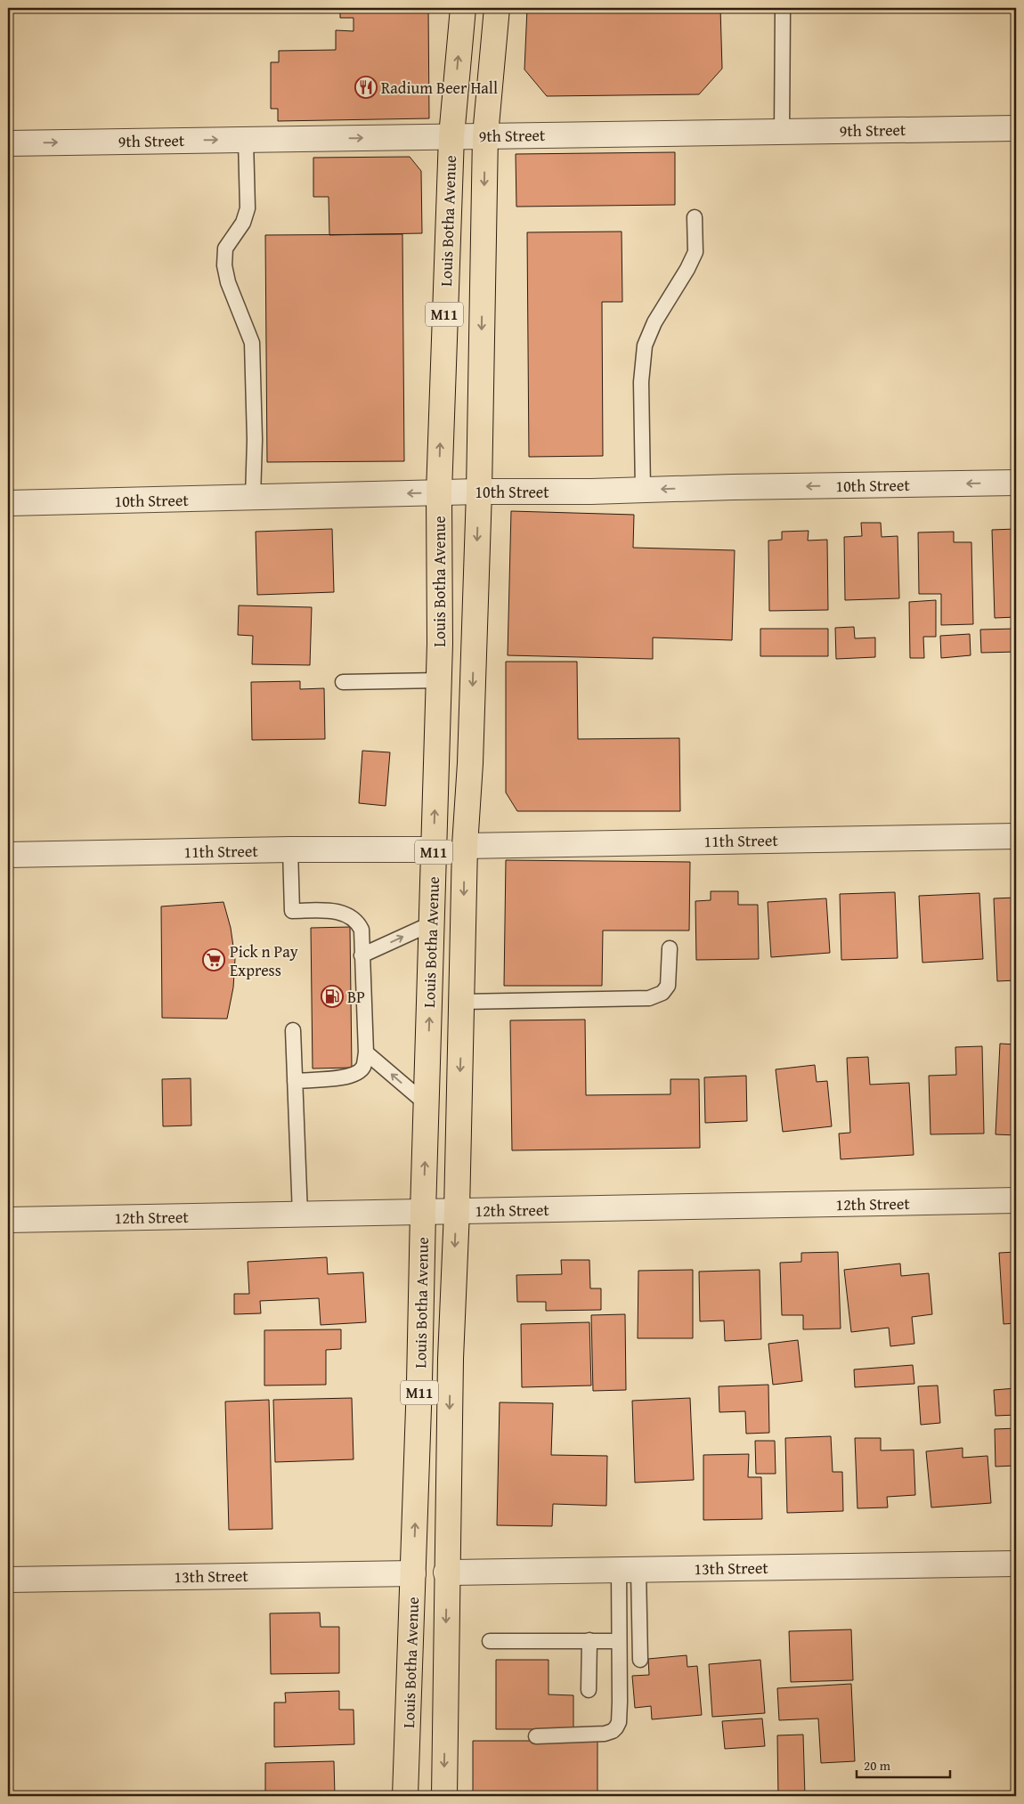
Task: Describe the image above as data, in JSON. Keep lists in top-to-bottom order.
{
  "streets": {
    "main road": ["Louis Botha Avenue", "M11"],
    "street": [
      "9th Street",
      "10th Street",
      "11th Street",
      "12th Street",
      "13th Street"
    ]
  },
  "crossings": [
    ["9th Street", "Louis Botha Avenue"],
    ["Louis Botha Avenue", "10th Street"],
    ["Louis Botha Avenue", "11th Street"],
    ["Louis Botha Avenue", "12th Street"],
    ["Louis Botha Avenue", "13th Street"]
  ],
  "one_way": ["9th Street", "10th Street"],
  "places": {
    "restaurant": ["Radium Beer Hall"],
    "supermarket": ["Pick n Pay Express"],
    "fuel station": ["BP"]
  },
  "scale_bar": "20 m"
}
